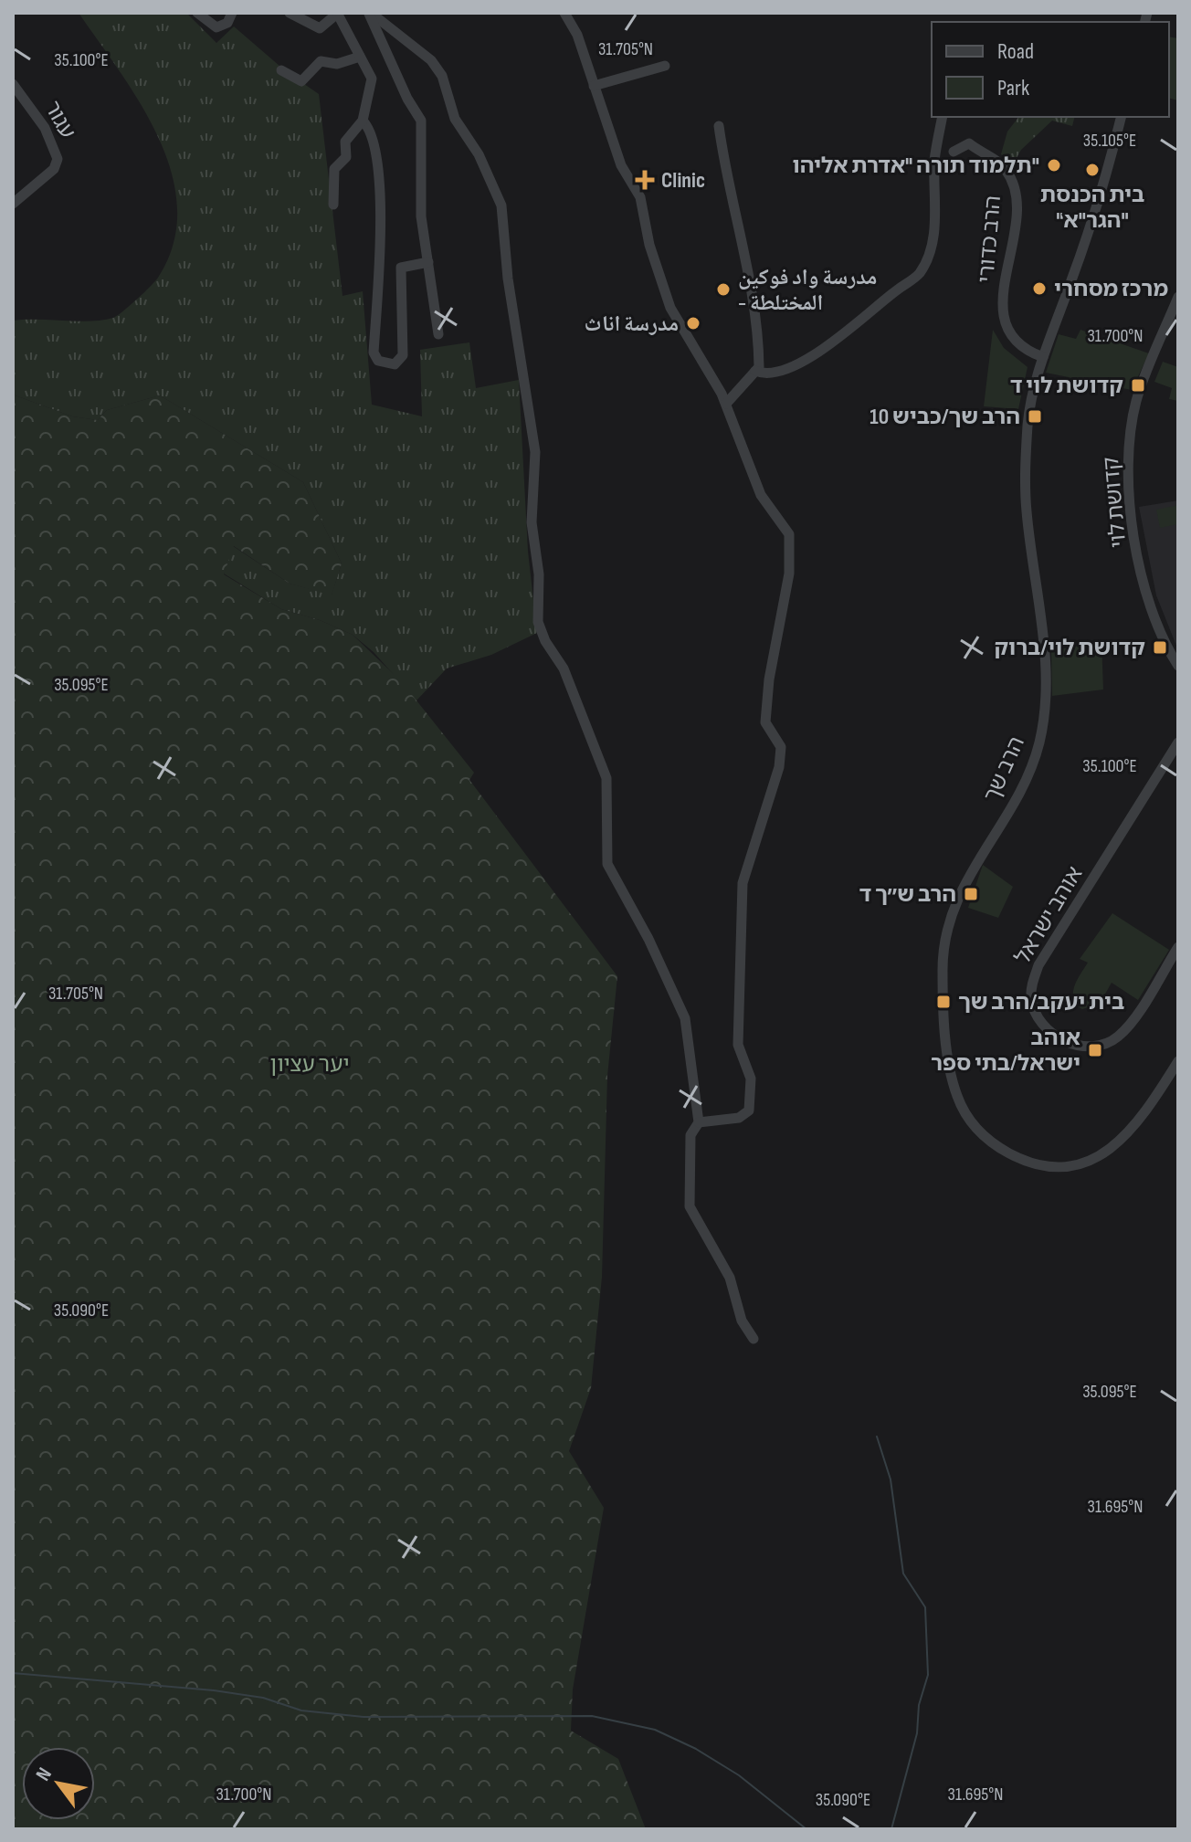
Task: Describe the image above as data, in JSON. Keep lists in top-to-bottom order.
{
  "streets": {
    "street": [
      "עגור",
      "הרב כדורי",
      "קדושת לוי",
      "הרב שך",
      "אוהב ישראל"
    ]
  },
  "crossings": [
    ["הרב כדורי", "הרב שך"]
  ],
  "parks": ["יער עציון"],
  "places": {
    "other": [
      "תלמוד תורה \"אדרת אליהו\"",
      "בית הכנסת \"הגר\"א\"",
      "מרכז מסחרי",
      "مدرسة واد فوكين - المختلطة",
      "مدرسة اناث"
    ],
    "health": ["Clinic"],
    "transit": [
      "קדושת לוי ד",
      "הרב שך/כביש 10",
      "קדושת לוי/ברוק",
      "הרב ש״ך ד",
      "בית יעקב/הרב שך",
      "אוהב ישראל/בתי ספר"
    ]
  },
  "legend": ["Road", "Park"],
  "north": "top left",
  "coordinates": [
    "31.705°N",
    "35.100°E",
    "35.105°E",
    "31.700°N",
    "35.095°E",
    "35.090°E",
    "31.695°N"
  ]
}
